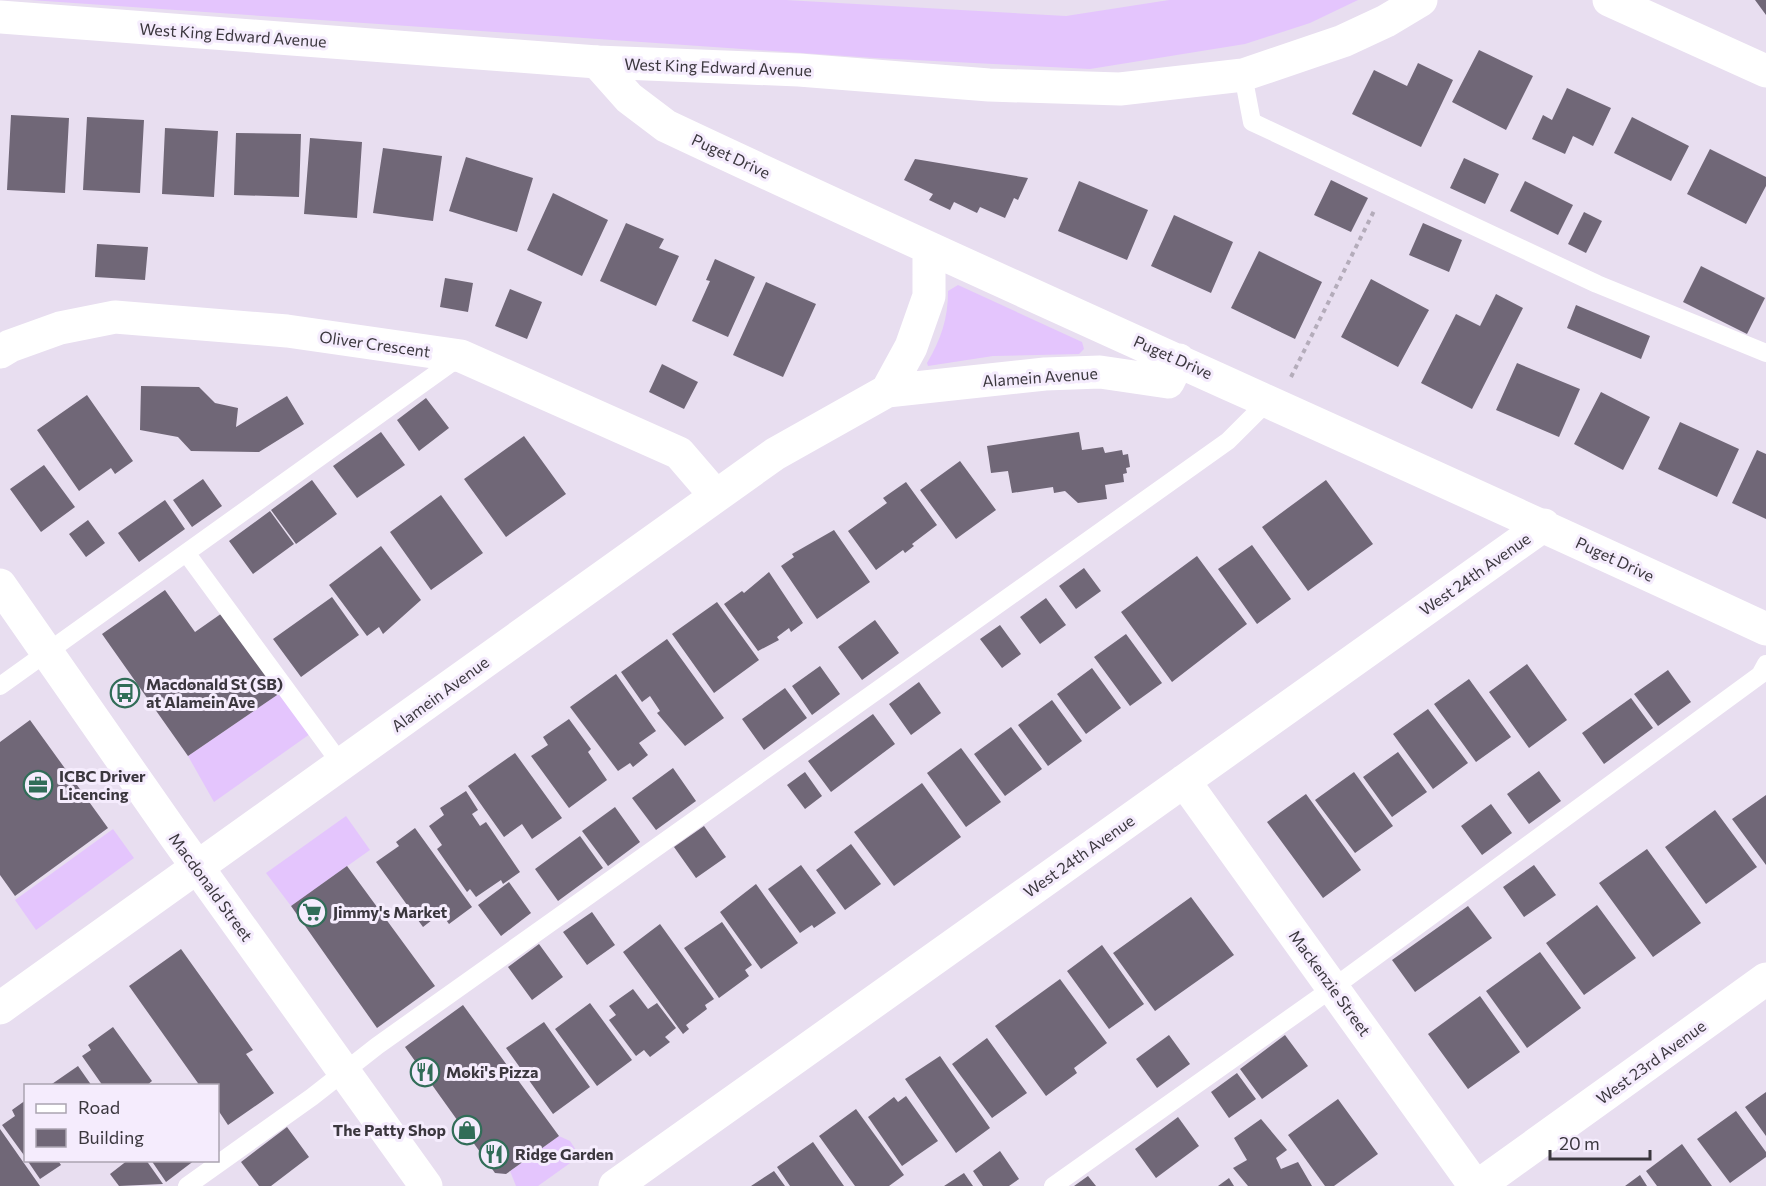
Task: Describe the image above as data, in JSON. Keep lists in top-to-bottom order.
{
  "streets": {
    "street": [
      "West King Edward Avenue",
      "Puget Drive",
      "Oliver Crescent",
      "Alamein Avenue",
      "West 24th Avenue",
      "Macdonald Street",
      "Mackenzie Street",
      "West 23rd Avenue"
    ]
  },
  "crossings": [
    ["West King Edward Avenue", "Puget Drive"],
    ["Puget Drive", "Alamein Avenue"],
    ["Puget Drive", "West 24th Avenue"],
    ["Oliver Crescent", "Alamein Avenue"],
    ["Alamein Avenue", "Macdonald Street"],
    ["West 24th Avenue", "Mackenzie Street"],
    ["Mackenzie Street", "West 23rd Avenue"]
  ],
  "places": {
    "bus stop": ["Macdonald St (SB) at Alamein Ave"],
    "office": ["ICBC Driver Licencing"],
    "supermarket": ["Jimmy's Market"],
    "restaurant": ["Moki's Pizza", "Ridge Garden"],
    "shop": ["The Patty Shop"]
  },
  "legend": ["Road", "Building"],
  "scale_bar": "20 m"
}
